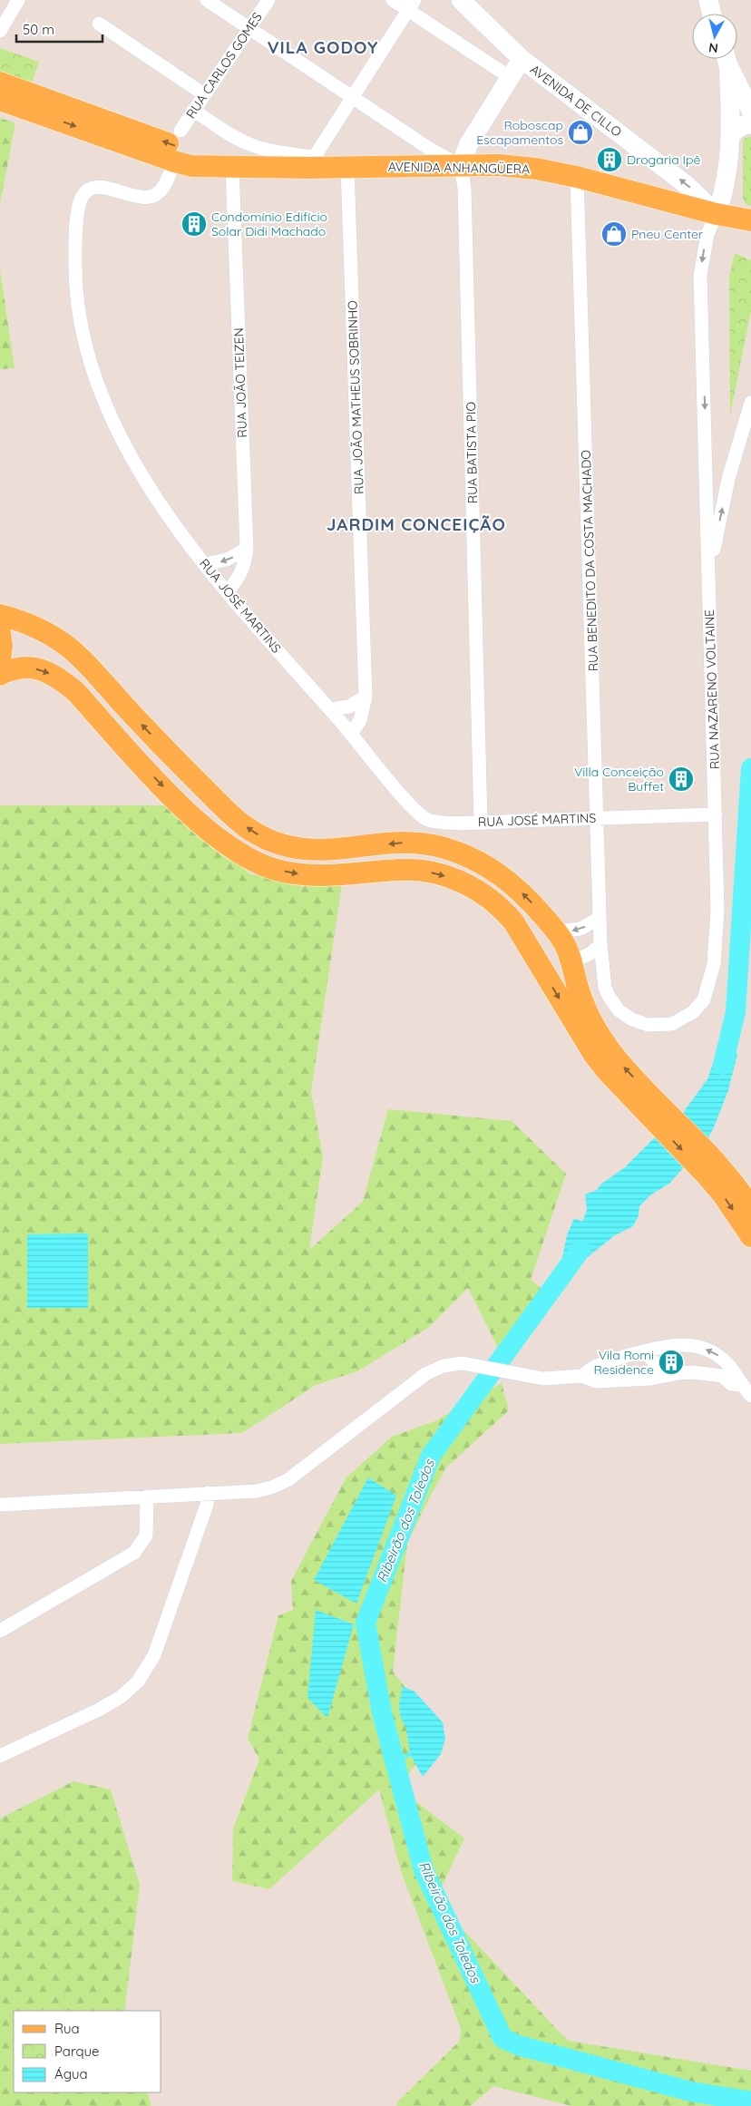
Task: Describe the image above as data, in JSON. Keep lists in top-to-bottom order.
{
  "streets": {
    "main road": ["AVENIDA DE CILLO", "AVENIDA ANHANGÜERA"],
    "street": [
      "RUA CARLOS GOMES",
      "RUA JOÃO TEIZEN",
      "RUA JOÃO MATHEUS SOBRINHO",
      "RUA BATISTA PIO",
      "RUA BENEDITO DA COSTA MACHADO",
      "RUA JOSÉ MARTINS",
      "RUA NAZARENO VOLTAINE"
    ]
  },
  "crossings": [
    ["AVENIDA DE CILLO", "AVENIDA ANHANGÜERA"],
    ["AVENIDA DE CILLO", "RUA NAZARENO VOLTAINE"],
    ["AVENIDA ANHANGÜERA", "RUA JOÃO TEIZEN"],
    ["AVENIDA ANHANGÜERA", "RUA JOÃO MATHEUS SOBRINHO"],
    ["AVENIDA ANHANGÜERA", "RUA BATISTA PIO"],
    ["AVENIDA ANHANGÜERA", "RUA BENEDITO DA COSTA MACHADO"],
    ["AVENIDA ANHANGÜERA", "RUA JOSÉ MARTINS"],
    ["AVENIDA ANHANGÜERA", "RUA NAZARENO VOLTAINE"],
    ["RUA JOÃO TEIZEN", "RUA JOSÉ MARTINS"],
    ["RUA JOÃO MATHEUS SOBRINHO", "RUA JOSÉ MARTINS"],
    ["RUA BATISTA PIO", "RUA JOSÉ MARTINS"],
    ["RUA BENEDITO DA COSTA MACHADO", "RUA JOSÉ MARTINS"],
    ["RUA BENEDITO DA COSTA MACHADO", "RUA NAZARENO VOLTAINE"],
    ["RUA JOSÉ MARTINS", "RUA NAZARENO VOLTAINE"]
  ],
  "one_way": ["AVENIDA DE CILLO"],
  "districts": ["VILA GODOY", "JARDIM CONCEIÇÃO"],
  "water": ["Ribeirão dos Toledos"],
  "places": {
    "shop": ["Roboscap Escapamentos", "Pneu Center"],
    "building": [
      "Drogaria Ipê",
      "Condomínio Edifício Solar Didi Machado",
      "Villa Conceição Buffet",
      "Vila Romi Residence"
    ]
  },
  "legend": ["Rua", "Parque", "Água"],
  "scale_bar": "50 m",
  "north": "bottom"
}
